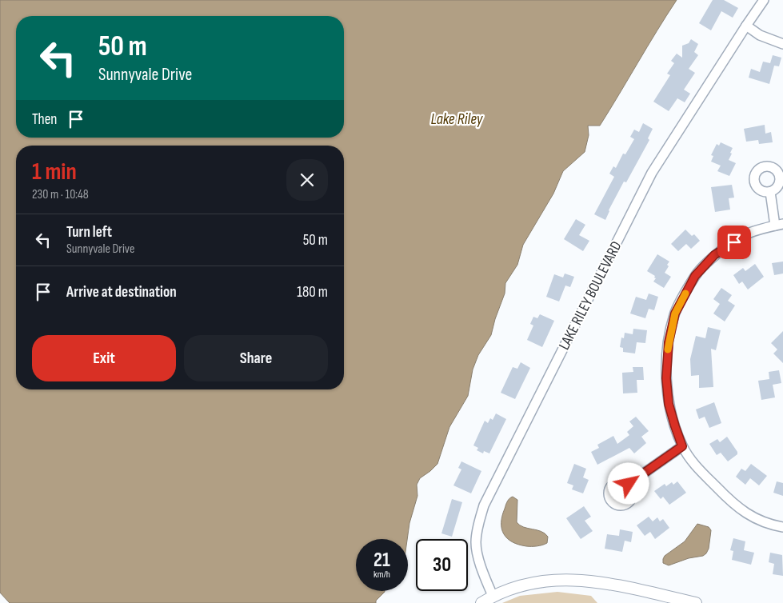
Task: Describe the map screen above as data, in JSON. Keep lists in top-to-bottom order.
{
  "streets": {
    "street": ["LAKE RILEY BOULEVARD"]
  },
  "water": ["Lake Riley"],
  "page": {
    "turn": ["50 m", "Sunnyvale Drive"],
    "then": "Then",
    "heading": ["1 min", "230 m · 10:48"],
    "list": [
      {
        "name": "Turn left",
        "note": "Sunnyvale Drive",
        "value": "50 m"
      },
      {
        "name": "Arrive at destination",
        "value": "180 m"
      }
    ],
    "buttons": ["Exit", "Share"],
    "speed": "21 km/h",
    "limit": "30"
  }
}
